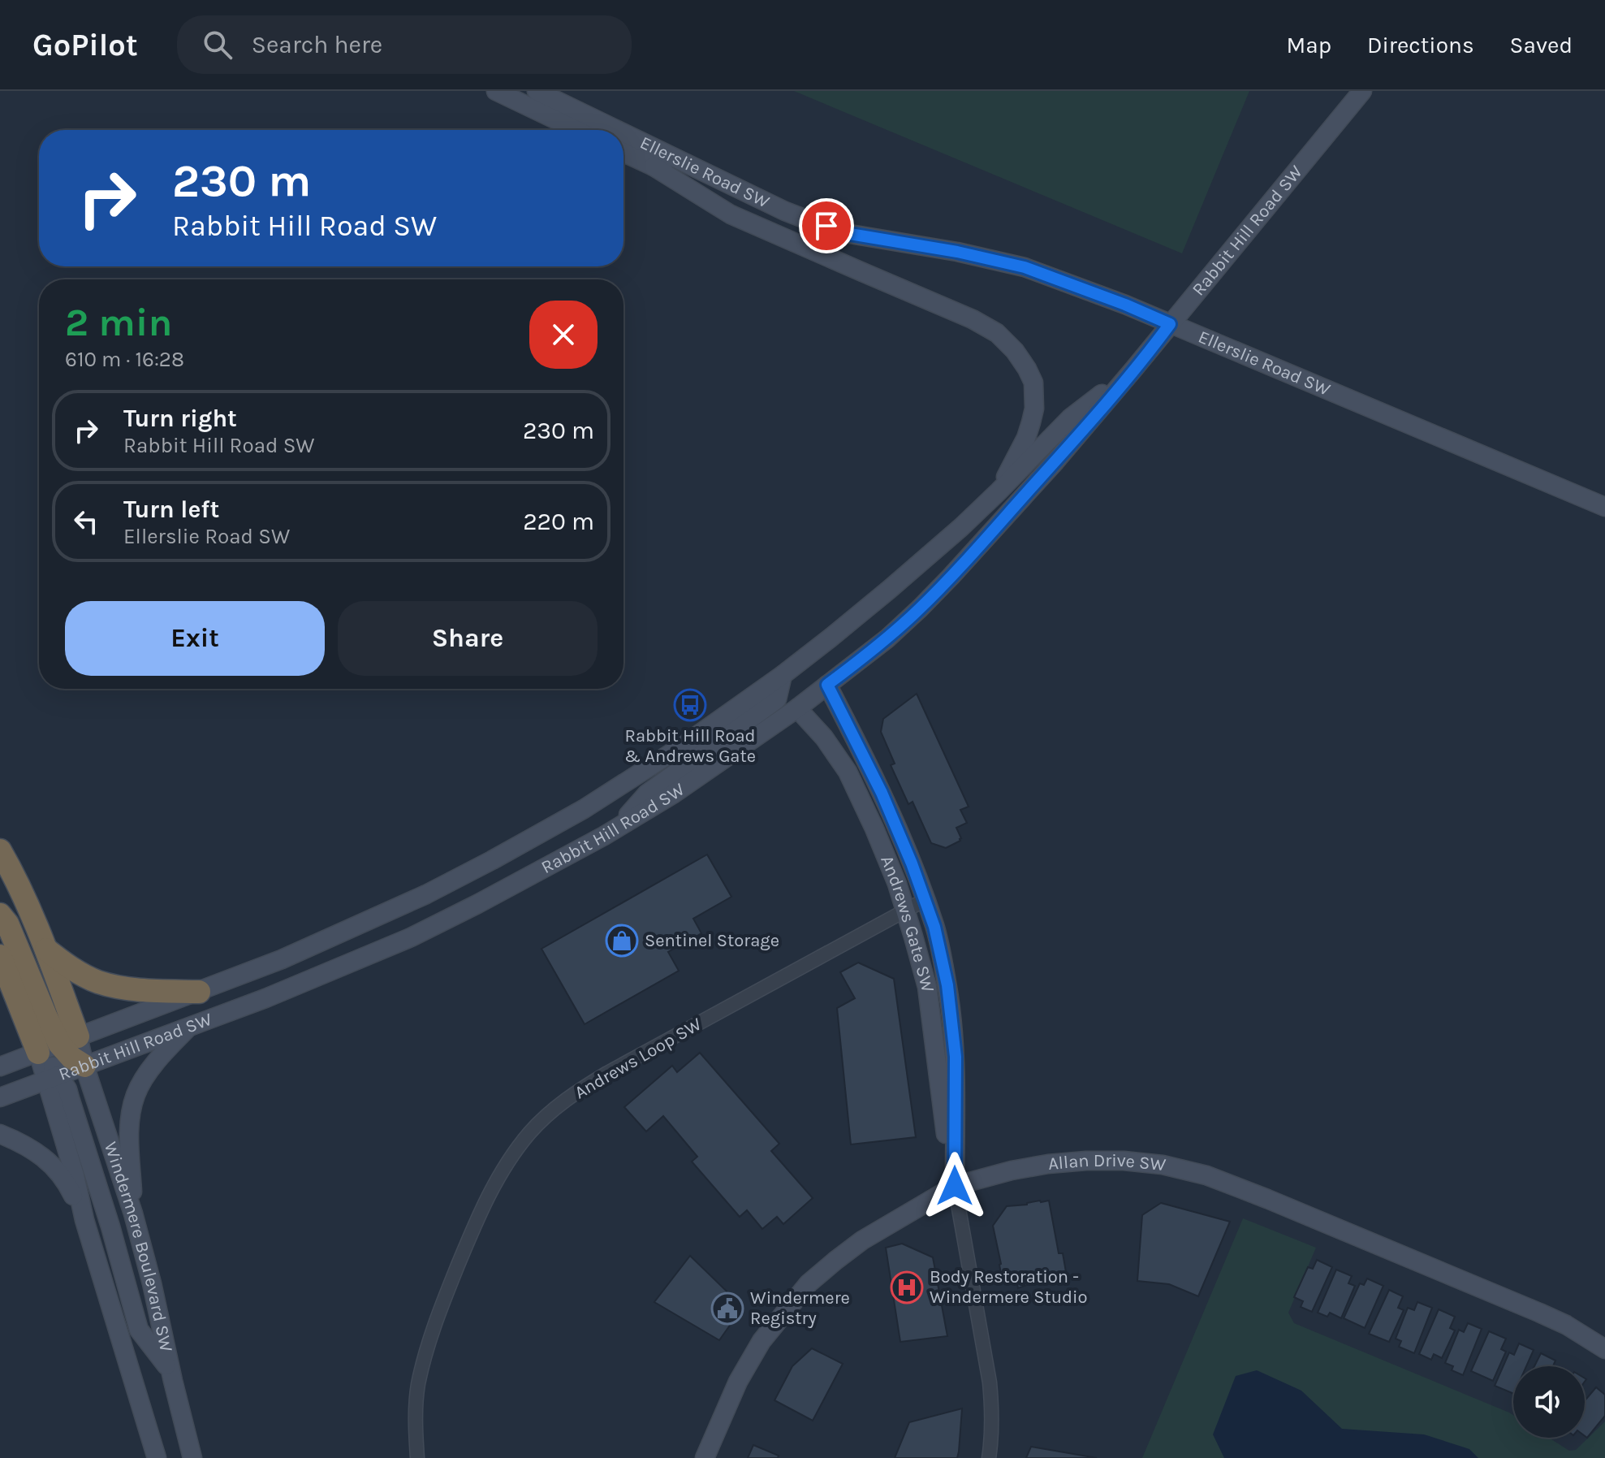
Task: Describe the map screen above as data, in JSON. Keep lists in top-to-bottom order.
{
  "streets": {
    "main road": [
      "Ellerslie Road SW",
      "Rabbit Hill Road SW",
      "Andrews Gate SW",
      "Allan Drive SW",
      "Windermere Boulevard SW"
    ],
    "street": ["Andrews Loop SW"]
  },
  "crossings": [
    ["Ellerslie Road SW", "Rabbit Hill Road SW"],
    ["Rabbit Hill Road SW", "Andrews Gate SW"],
    ["Rabbit Hill Road SW", "Windermere Boulevard SW"],
    ["Andrews Gate SW", "Andrews Loop SW"],
    ["Andrews Gate SW", "Allan Drive SW"]
  ],
  "places": {
    "bus stop": ["Rabbit Hill Road & Andrews Gate"],
    "shop": ["Sentinel Storage"],
    "hospital": ["Body Restoration - Windermere Studio"],
    "public building": ["Windermere Registry"]
  },
  "page": {
    "header": "GoPilot",
    "search": "Search here",
    "nav": ["Map", "Directions", "Saved"],
    "turn": ["230 m", "Rabbit Hill Road SW"],
    "heading": ["2 min", "610 m · 16:28"],
    "list": [
      {
        "name": "Turn right",
        "note": "Rabbit Hill Road SW",
        "value": "230 m"
      },
      {
        "name": "Turn left",
        "note": "Ellerslie Road SW",
        "value": "220 m"
      }
    ],
    "buttons": ["Exit", "Share"]
  }
}
